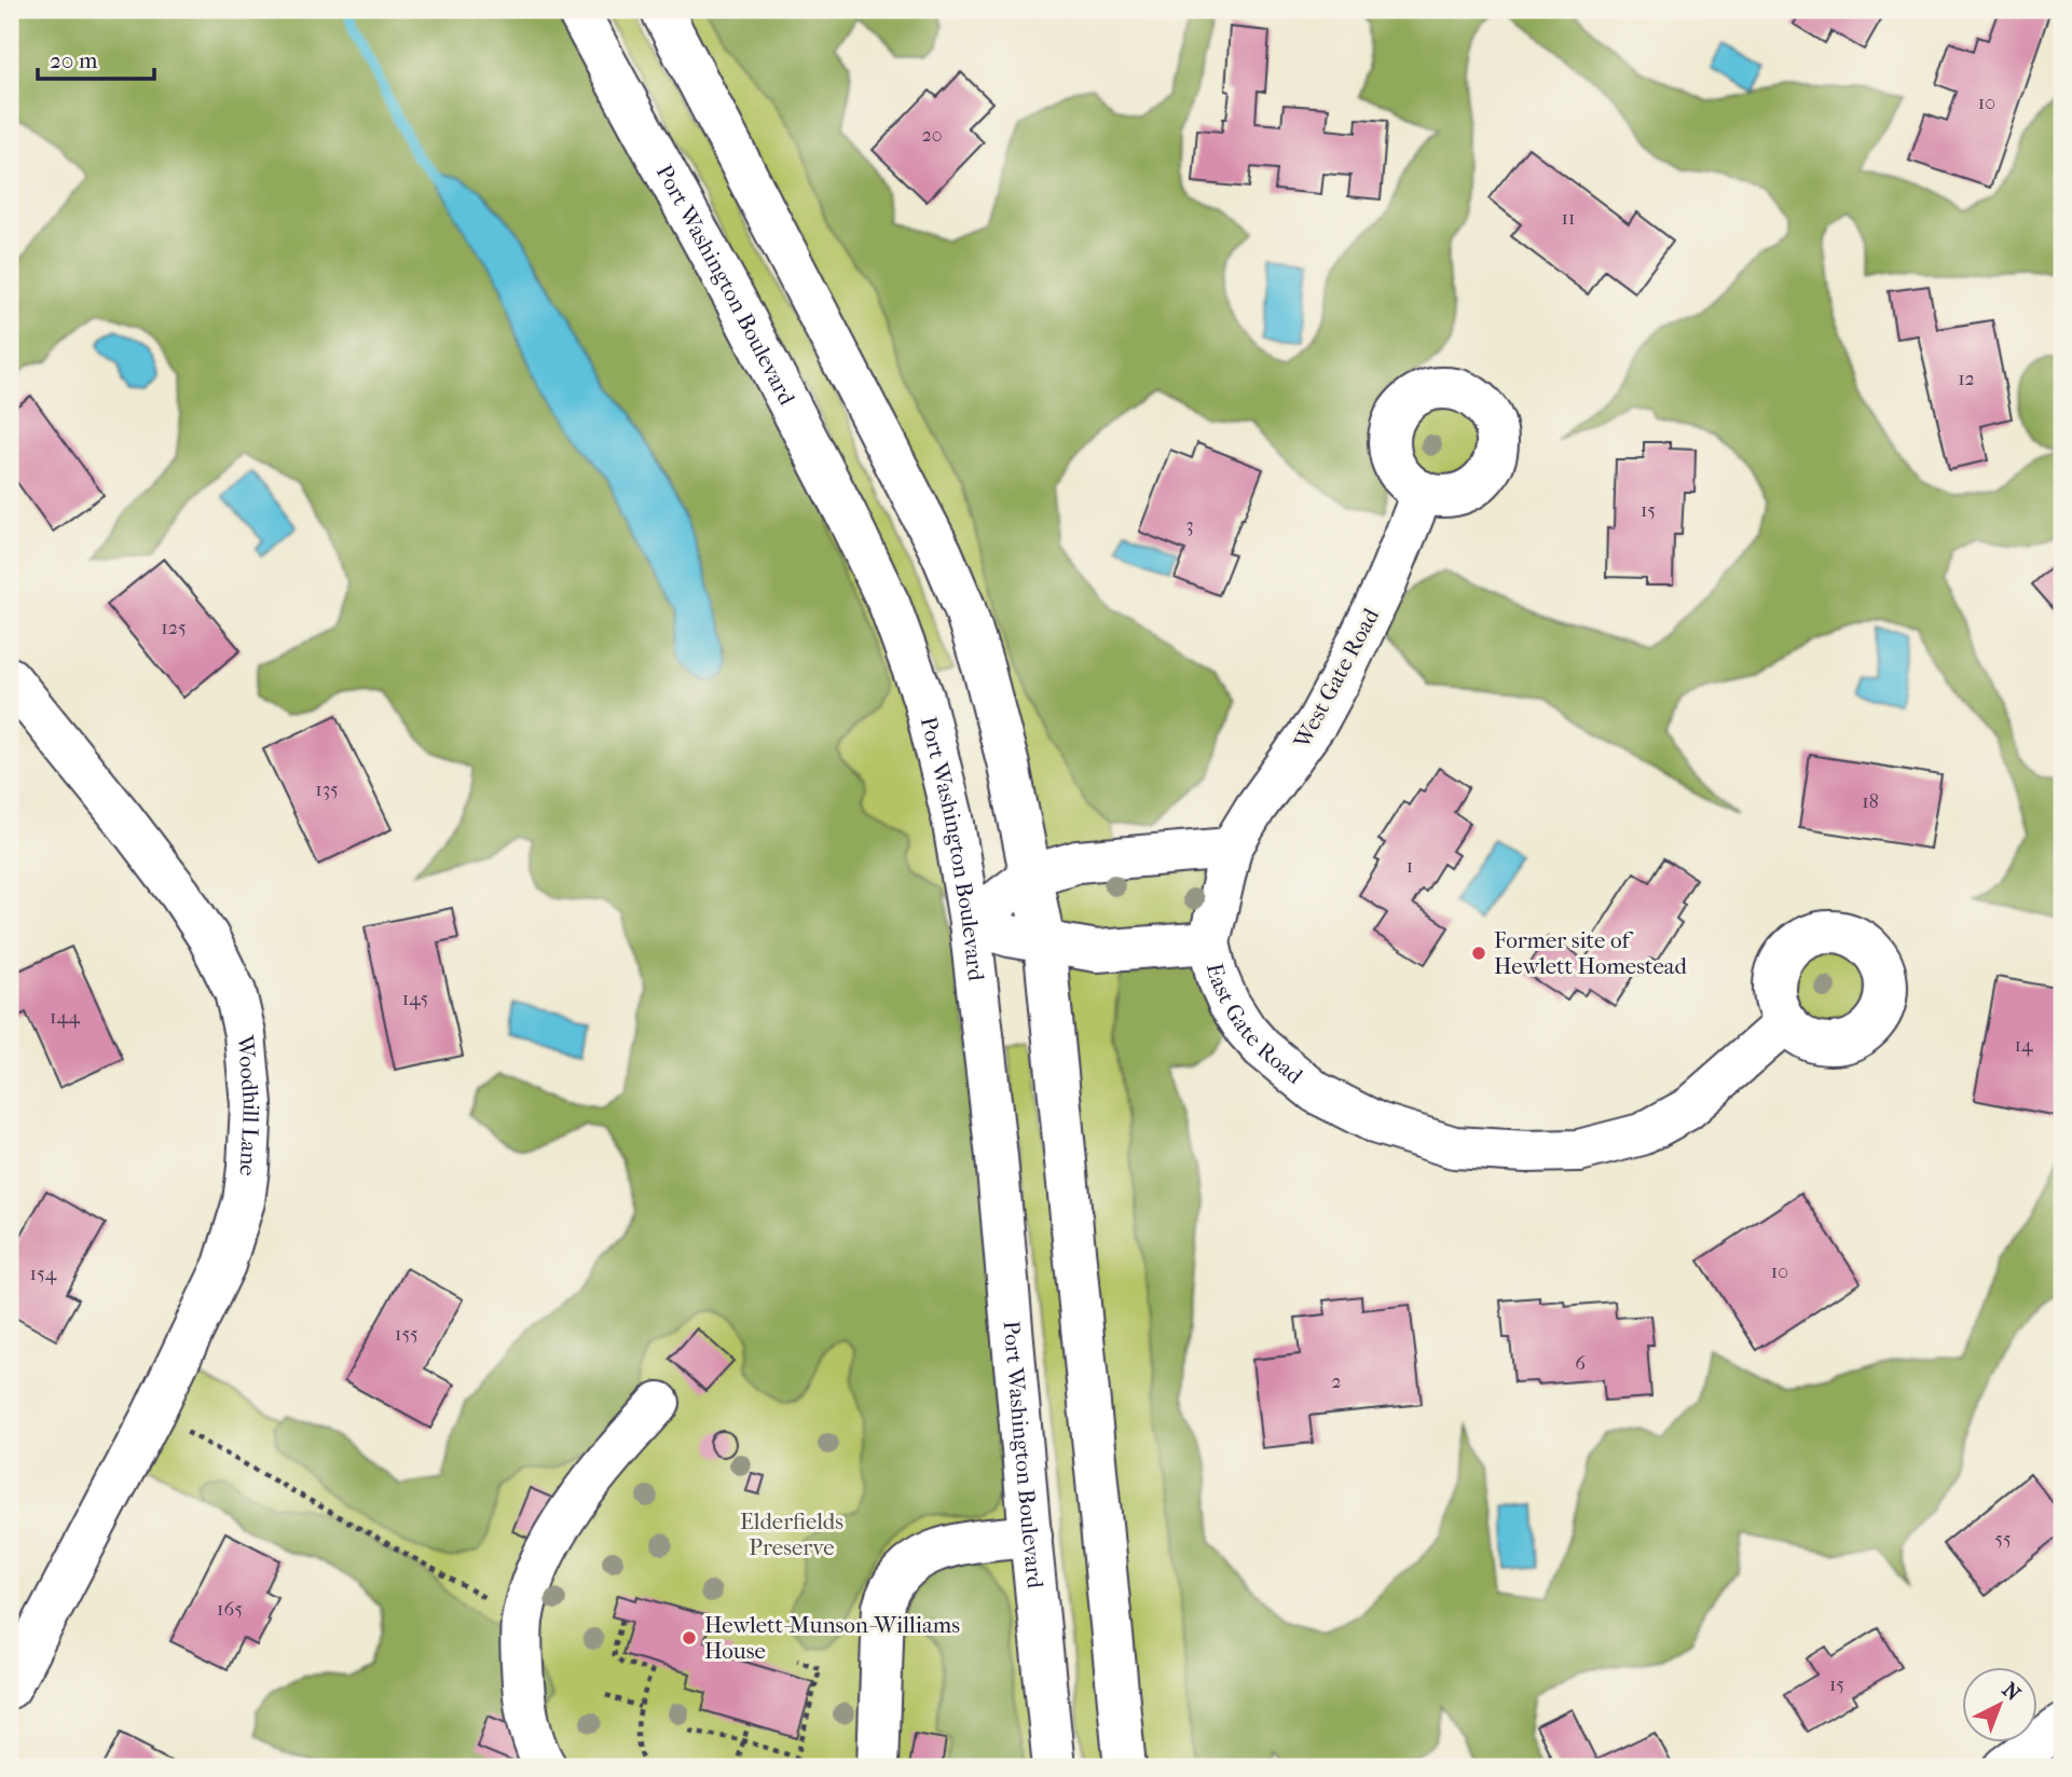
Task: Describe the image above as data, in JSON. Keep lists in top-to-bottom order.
{
  "streets": {
    "main road": [
      "Port Washington Boulevard",
      "West Gate Road",
      "East Gate Road",
      "Woodhill Lane"
    ]
  },
  "crossings": [
    ["Port Washington Boulevard", "East Gate Road"],
    ["West Gate Road", "East Gate Road"]
  ],
  "parks": ["Elderfields Preserve"],
  "places": ["Former site of Hewlett Homestead", "Hewlett-Munson-Williams House"],
  "house_numbers": [
    "10",
    "20",
    "11",
    "12",
    "15",
    "3",
    "125",
    "135",
    "18",
    "1",
    "145",
    "144",
    "14",
    "10",
    "154",
    "155",
    "6",
    "2",
    "55",
    "165",
    "15"
  ],
  "scale_bar": "20 m",
  "north": "top right"
}
